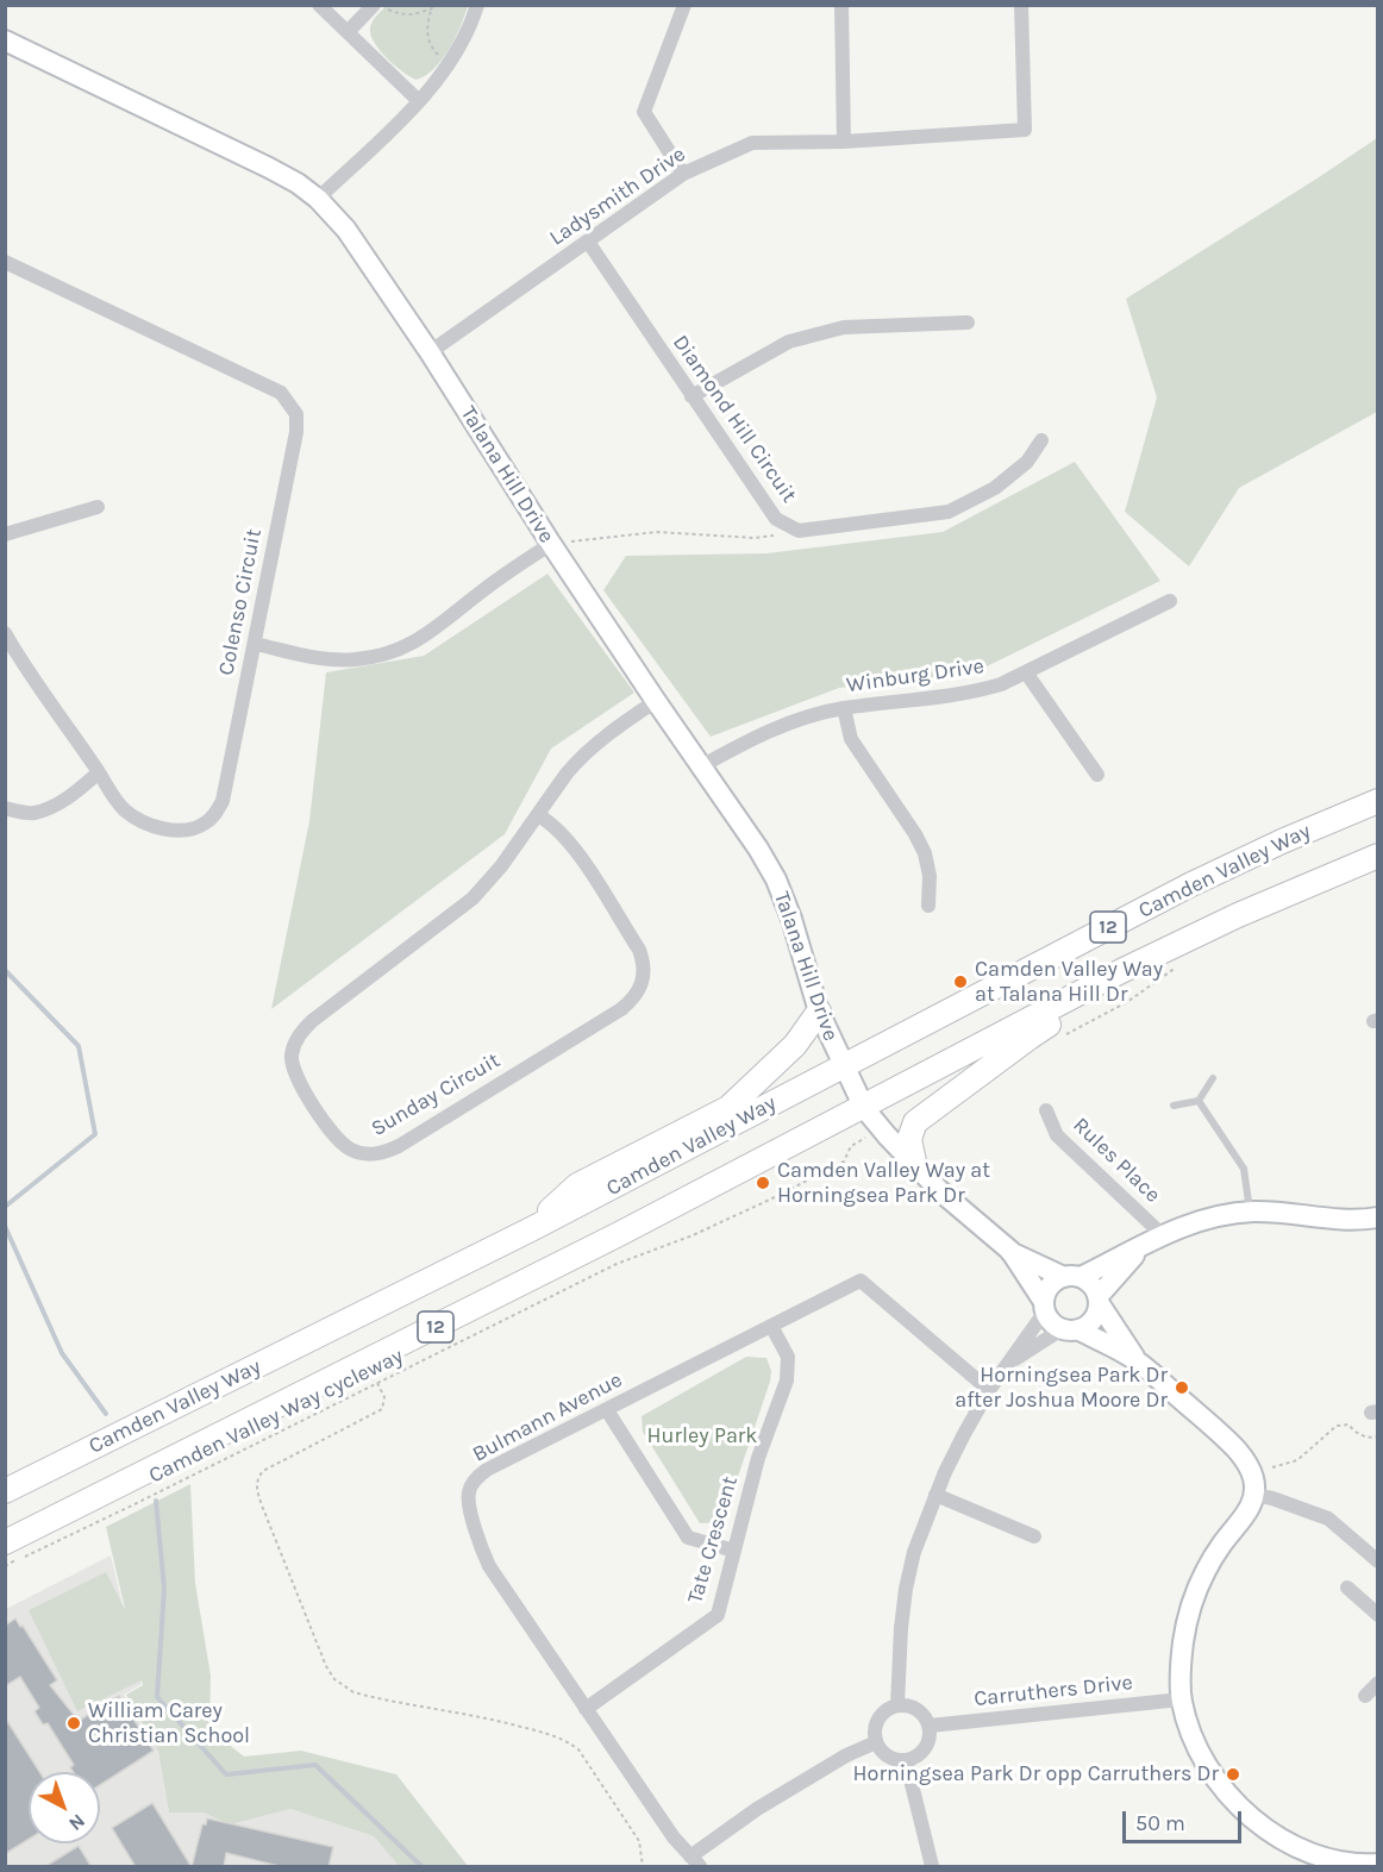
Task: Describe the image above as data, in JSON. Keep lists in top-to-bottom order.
{
  "streets": {
    "main road": ["Camden Valley Way", "12"],
    "street": [
      "Ladysmith Drive",
      "Diamond Hill Circuit",
      "Talana Hill Drive",
      "Colenso Circuit",
      "Winburg Drive",
      "Sunday Circuit",
      "Rules Place",
      "Bulmann Avenue",
      "Tate Crescent",
      "Carruthers Drive"
    ],
    "path": ["Camden Valley Way cycleway"]
  },
  "crossings": [
    ["Ladysmith Drive", "Diamond Hill Circuit"],
    ["Ladysmith Drive", "Talana Hill Drive"],
    ["Talana Hill Drive", "Winburg Drive"],
    ["Talana Hill Drive", "Camden Valley Way"],
    ["Talana Hill Drive", "Sunday Circuit"],
    ["Bulmann Avenue", "Tate Crescent"]
  ],
  "parks": ["Hurley Park"],
  "places": [
    "Camden Valley Way at Talana Hill Dr",
    "Camden Valley Way at Horningsea Park Dr",
    "Horningsea Park Dr after Joshua Moore Dr",
    "William Carey Christian School",
    "Horningsea Park Dr opp Carruthers Dr"
  ],
  "scale_bar": "50 m",
  "north": "bottom right"
}
